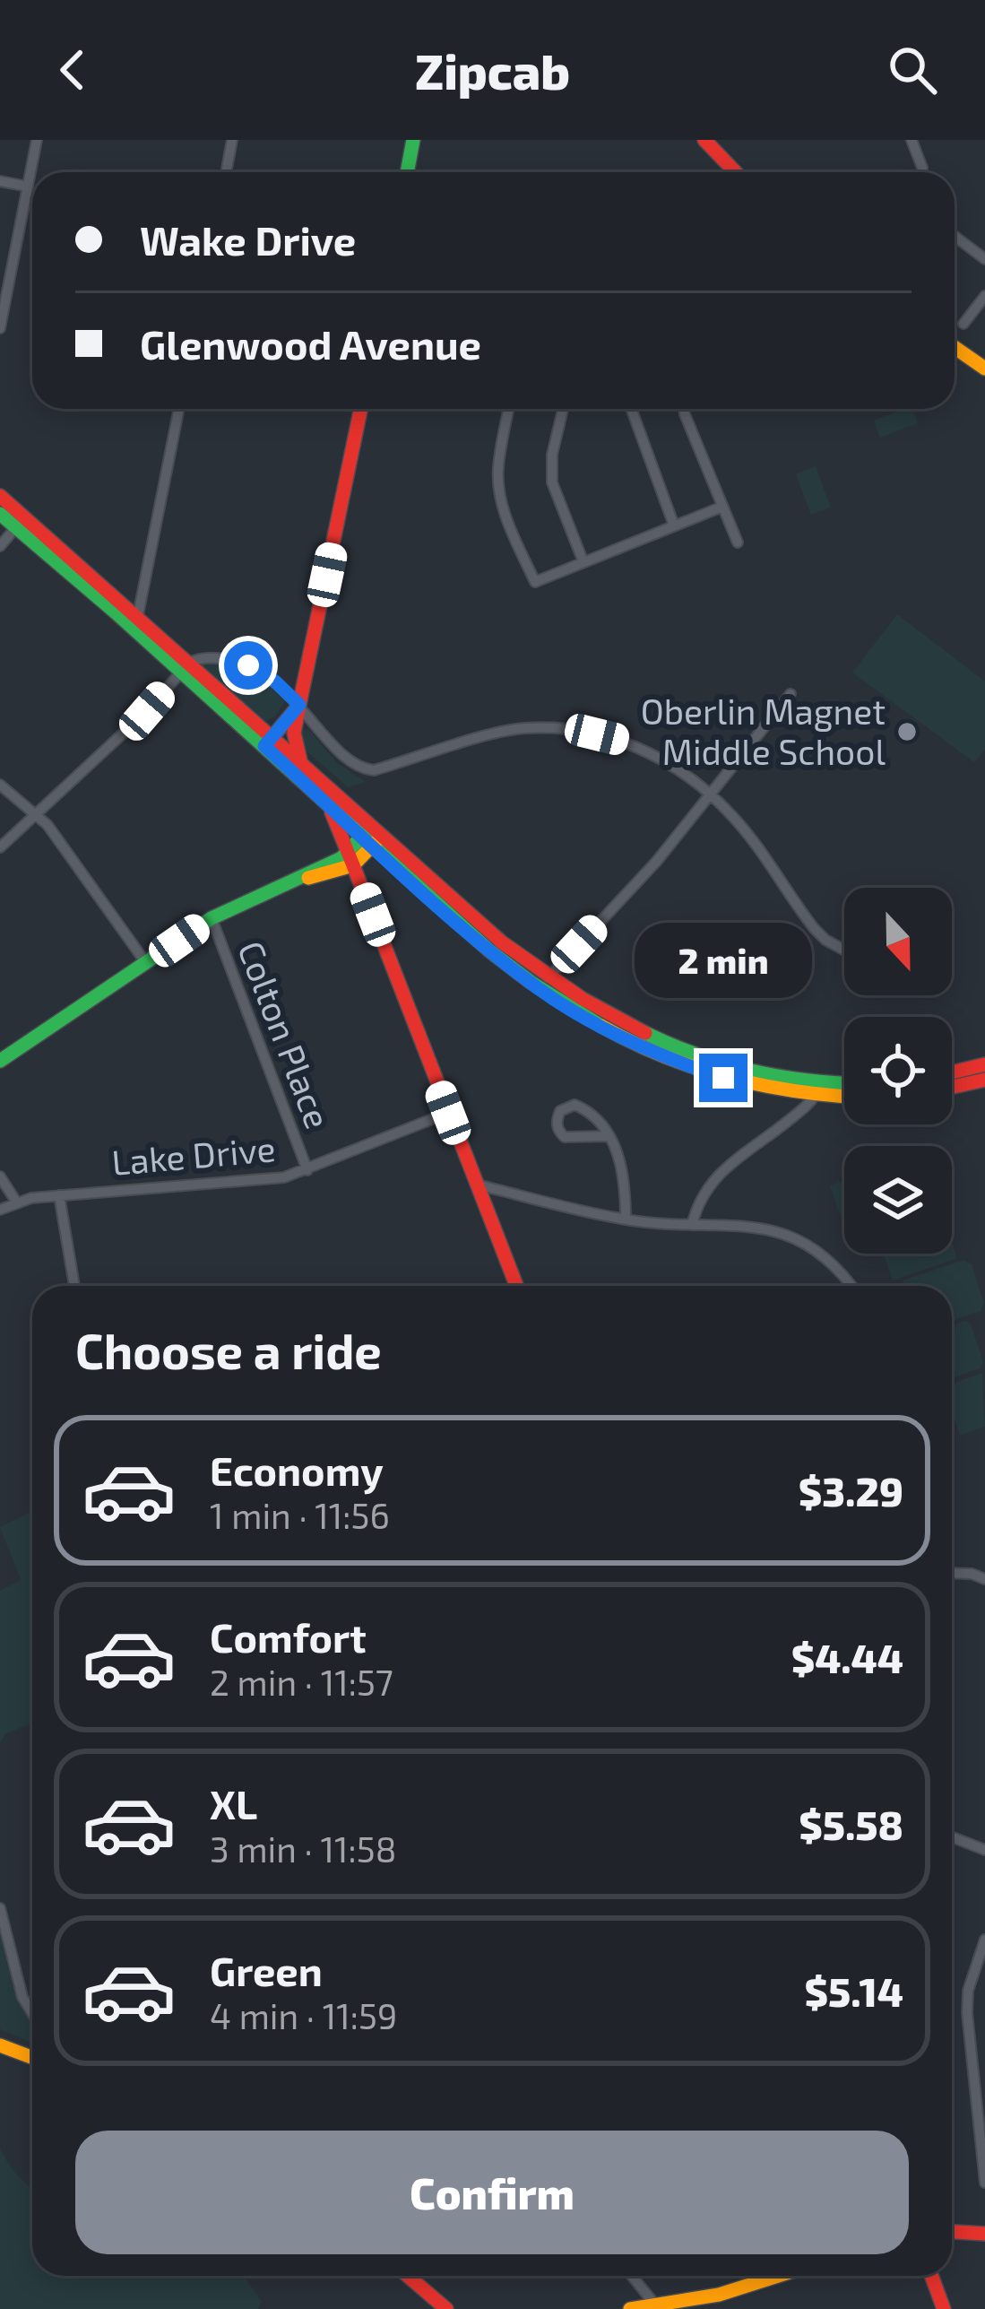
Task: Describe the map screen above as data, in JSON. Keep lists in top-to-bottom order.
{
  "streets": {
    "street": ["Colton Place", "Lake Drive"]
  },
  "crossings": [
    ["Colton Place", "Lake Drive"]
  ],
  "places": ["Oberlin Magnet Middle School"],
  "north": "bottom",
  "page": {
    "header": "Zipcab",
    "banner": ["Wake Drive", "Glenwood Avenue"],
    "bubble": "2 min",
    "heading": "Choose a ride",
    "list": [
      {
        "name": "Economy",
        "note": "1 min · 11:56",
        "value": "$3.29"
      },
      {
        "name": "Comfort",
        "note": "2 min · 11:57",
        "value": "$4.44"
      },
      {
        "name": "XL",
        "note": "3 min · 11:58",
        "value": "$5.58"
      },
      {
        "name": "Green",
        "note": "4 min · 11:59",
        "value": "$5.14"
      }
    ],
    "buttons": "Confirm"
  }
}
